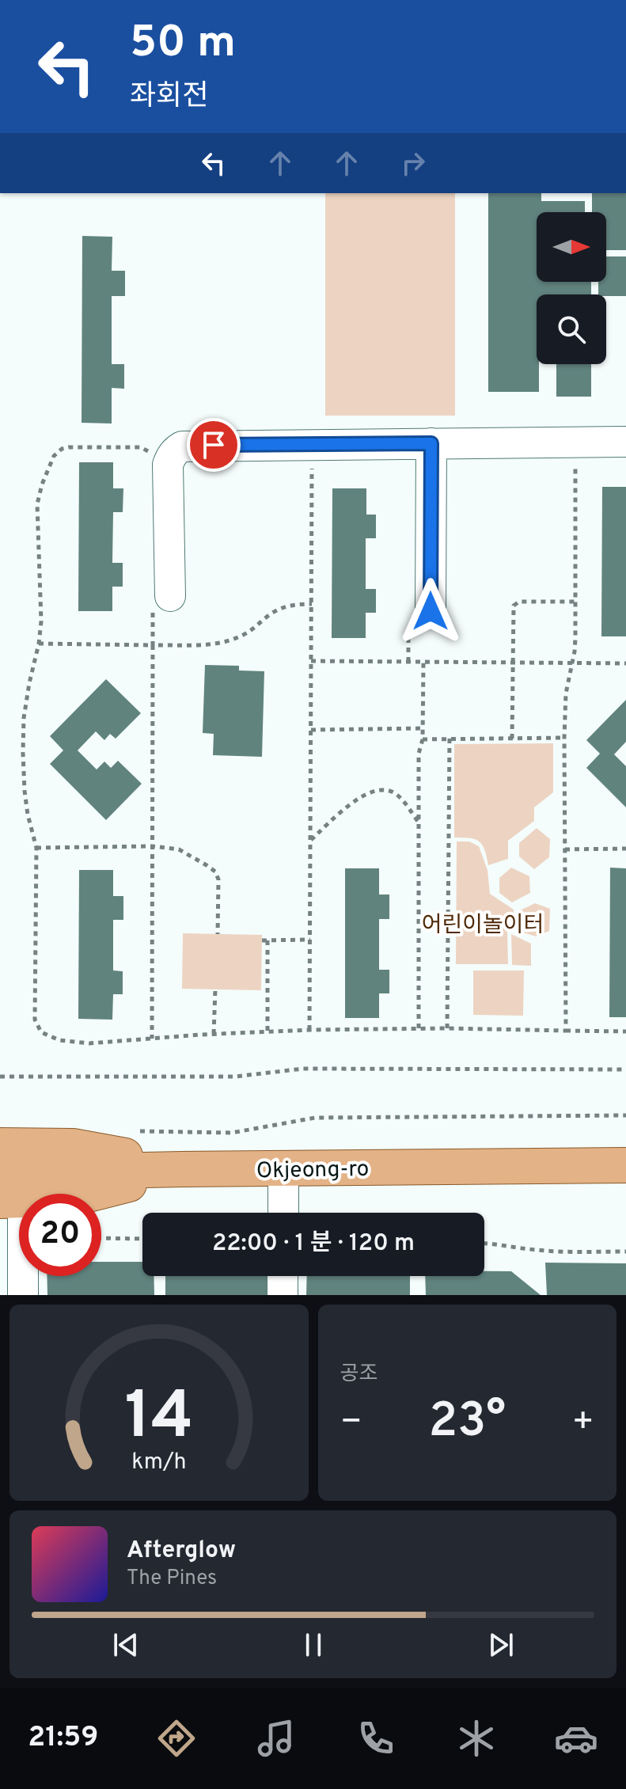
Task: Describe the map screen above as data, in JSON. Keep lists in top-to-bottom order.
{
  "streets": {
    "main road": ["Okjeong-ro"]
  },
  "parks": ["어린이놀이터"],
  "north": "right",
  "page": {
    "turn": ["50 m", "좌회전"],
    "limit": "20",
    "trip": "22:00 · 1 분 · 120 m",
    "tile": "공조",
    "heat": ["−", "23°", "+"],
    "song": ["Afterglow", "The Pines"],
    "tabs": "21:59",
    "gauge": ["14", "km/h"]
  }
}
